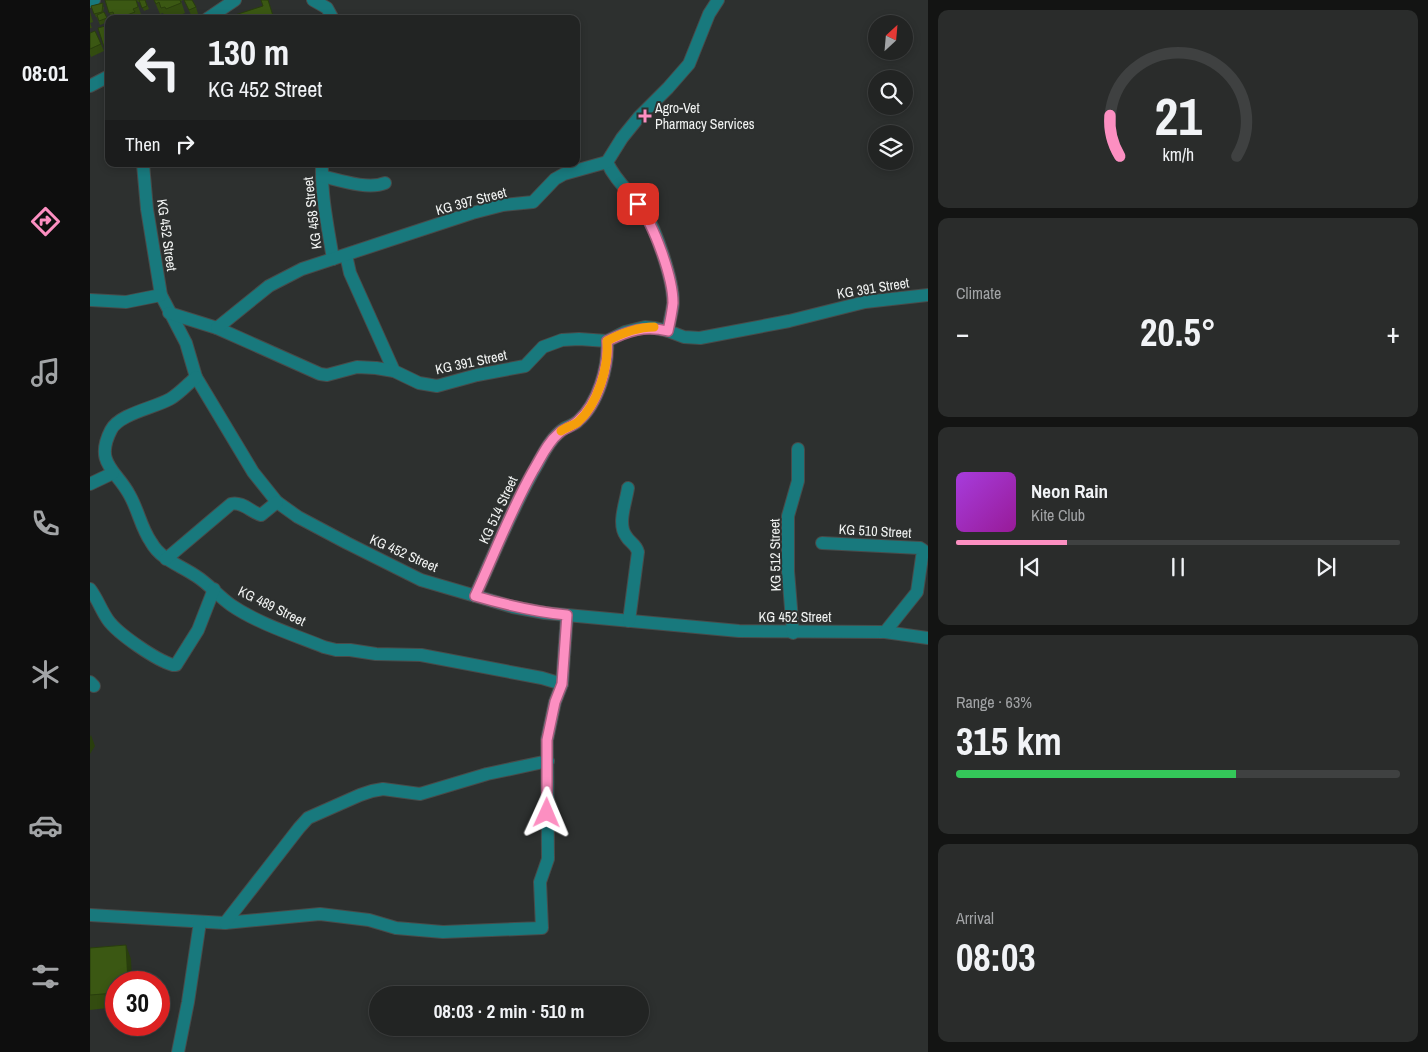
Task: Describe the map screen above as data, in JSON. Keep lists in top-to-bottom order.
{
  "streets": {
    "street": [
      "KG 397 Street",
      "KG 458 Street",
      "KG 452 Street",
      "KG 391 Street",
      "KG 514 Street",
      "KG 510 Street",
      "KG 512 Street",
      "KG 489 Street"
    ]
  },
  "crossings": [
    ["KG 397 Street", "KG 458 Street"],
    ["KG 397 Street", "KG 391 Street"],
    ["KG 452 Street", "KG 391 Street"],
    ["KG 452 Street", "KG 514 Street"],
    ["KG 452 Street", "KG 510 Street"],
    ["KG 452 Street", "KG 512 Street"],
    ["KG 452 Street", "KG 489 Street"],
    ["KG 391 Street", "KG 514 Street"]
  ],
  "places": {
    "health": ["Agro-Vet Pharmacy Services"]
  },
  "north": "top right",
  "page": {
    "tabs": "08:01",
    "turn": ["130 m", "KG 452 Street"],
    "then": "Then",
    "tile": [
      "Climate",
      ["Range · 63%", "315 km"],
      ["Arrival", "08:03"]
    ],
    "heat": ["−", "20.5°", "+"],
    "song": ["Neon Rain", "Kite Club"],
    "limit": "30",
    "trip": "08:03 · 2 min · 510 m",
    "gauge": ["21", "km/h"]
  }
}
